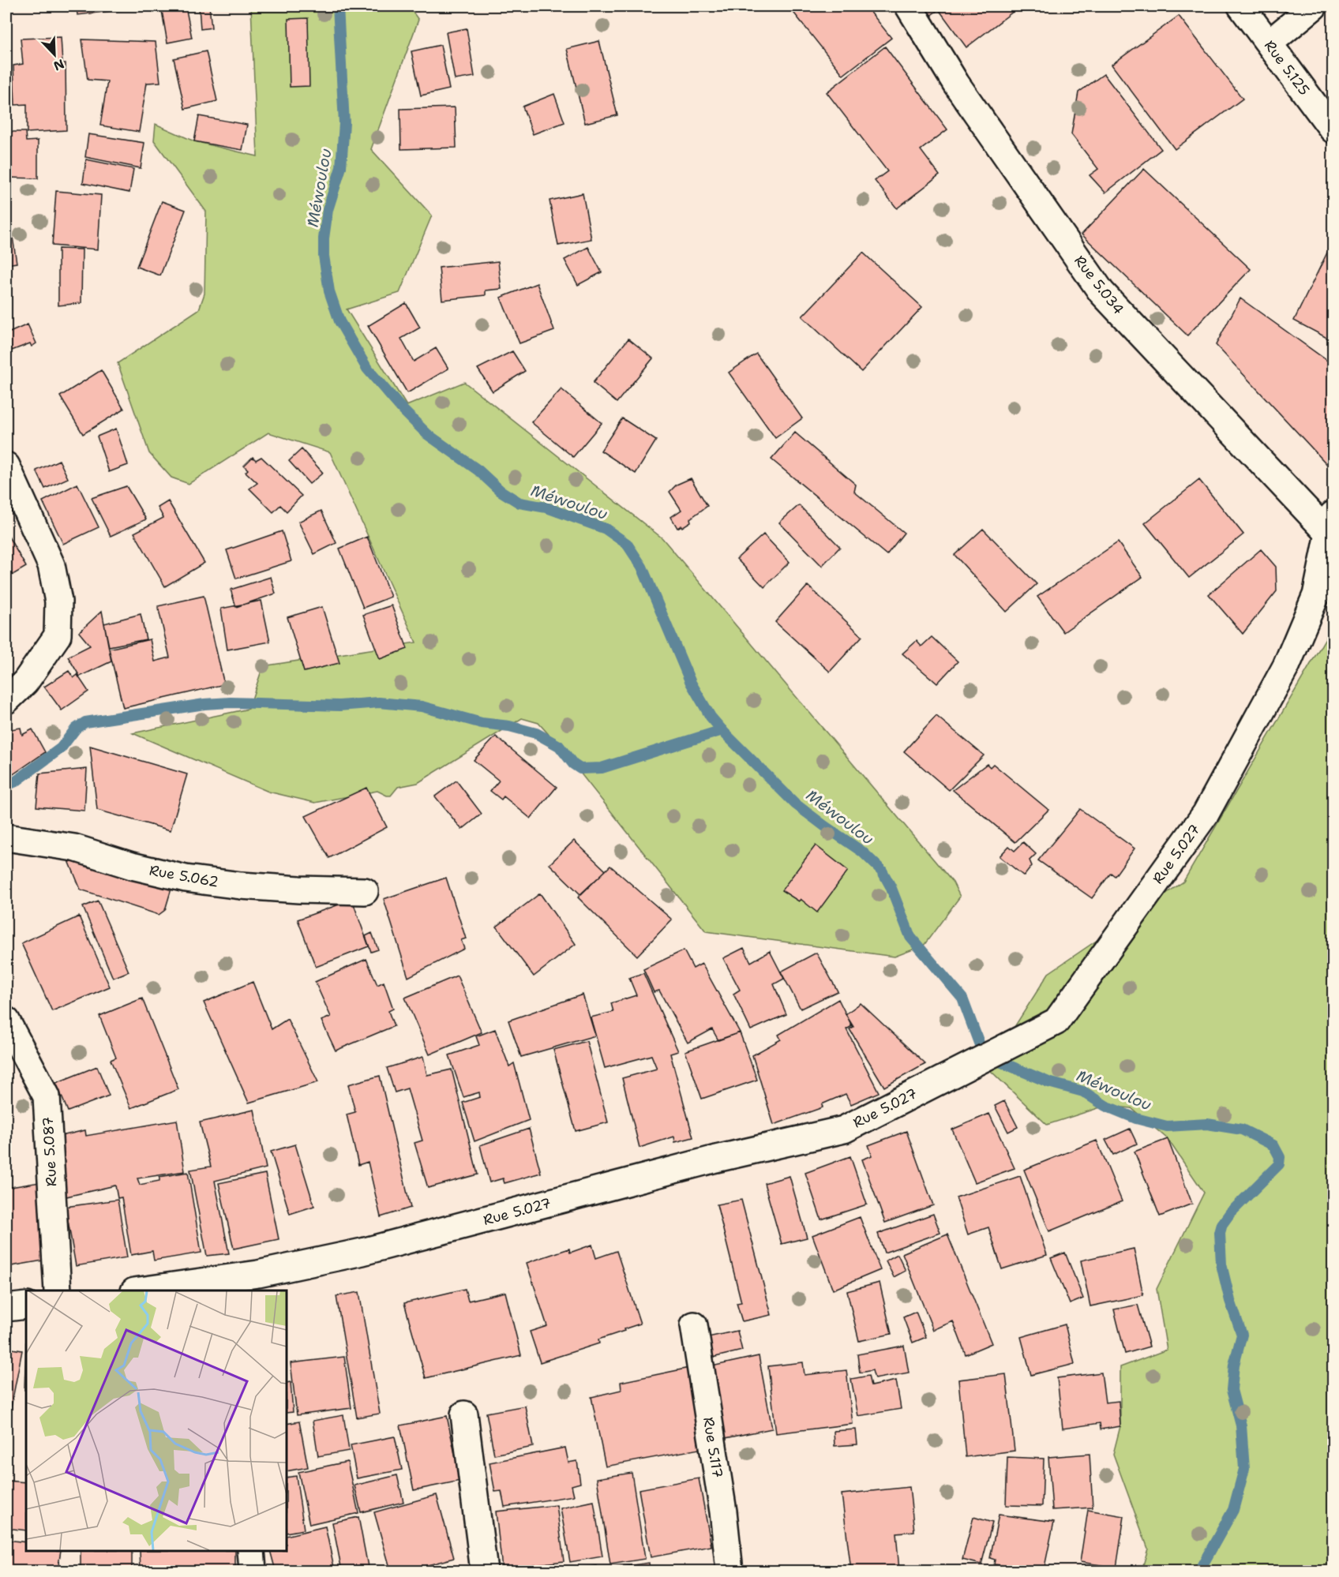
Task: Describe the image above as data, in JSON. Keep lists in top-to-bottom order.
{
  "streets": {
    "street": [
      "Rue 5.125",
      "Rue 5.034",
      "Rue 5.027",
      "Rue 5.062",
      "Rue 5.087",
      "Rue 5.117"
    ]
  },
  "crossings": [
    ["Rue 5.034", "Rue 5.027"]
  ],
  "water": ["Méwoulou"],
  "north": "bottom right"
}
